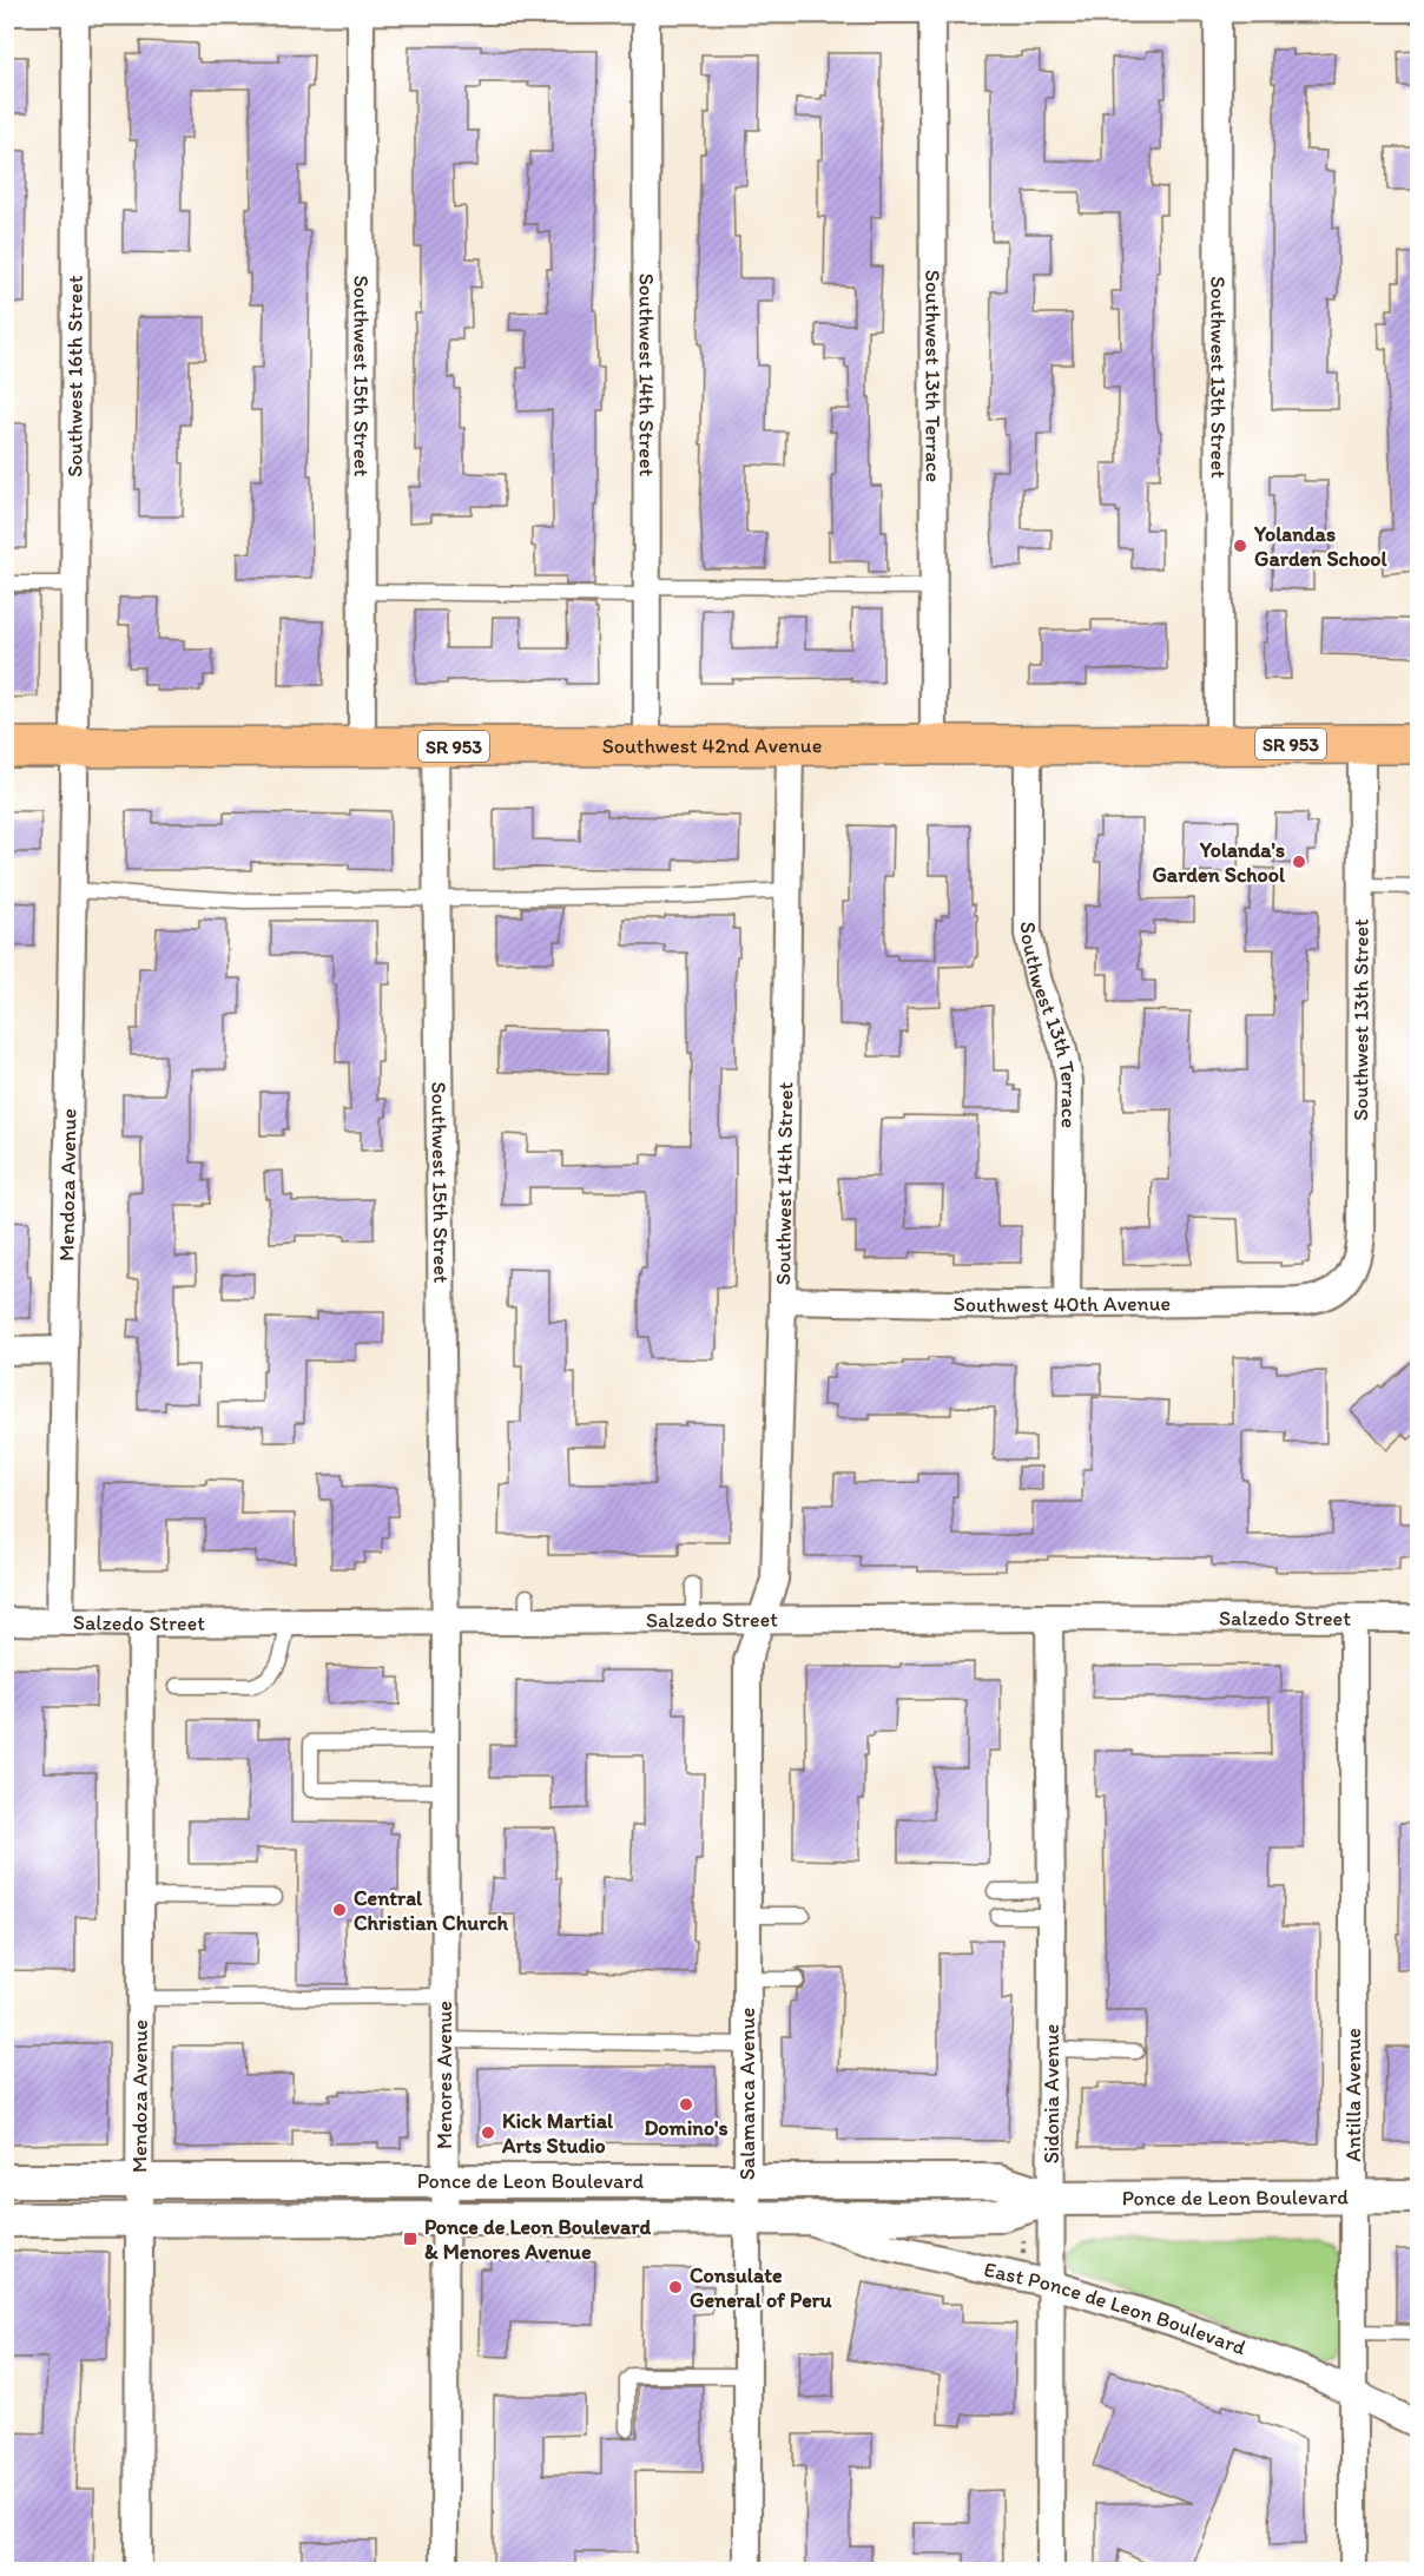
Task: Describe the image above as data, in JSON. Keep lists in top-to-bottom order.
{
  "streets": {
    "main road": ["SR 953", "Southwest 42nd Avenue"],
    "street": [
      "Southwest 14th Street",
      "Southwest 13th Terrace",
      "Southwest 16th Street",
      "Southwest 15th Street",
      "Southwest 13th Street",
      "Mendoza Avenue",
      "Southwest 40th Avenue",
      "Salzedo Street",
      "Menores Avenue",
      "Salamanca Avenue",
      "Sidonia Avenue",
      "Antilla Avenue",
      "Ponce de Leon Boulevard",
      "East Ponce de Leon Boulevard"
    ]
  },
  "crossings": [
    ["Southwest 14th Street", "Southwest 42nd Avenue"],
    ["Southwest 14th Street", "Southwest 40th Avenue"],
    ["Southwest 14th Street", "Salzedo Street"],
    ["Southwest 14th Street", "Salamanca Avenue"],
    ["Southwest 13th Terrace", "Southwest 42nd Avenue"],
    ["Southwest 13th Terrace", "Southwest 40th Avenue"],
    ["Southwest 16th Street", "Southwest 42nd Avenue"],
    ["Southwest 16th Street", "Mendoza Avenue"],
    ["Southwest 15th Street", "Southwest 42nd Avenue"],
    ["Southwest 15th Street", "Salzedo Street"],
    ["Southwest 15th Street", "Menores Avenue"],
    ["Southwest 13th Street", "Southwest 42nd Avenue"],
    ["Southwest 13th Street", "Southwest 40th Avenue"],
    ["Southwest 42nd Avenue", "Mendoza Avenue"],
    ["Mendoza Avenue", "Salzedo Street"],
    ["Mendoza Avenue", "Ponce de Leon Boulevard"],
    ["Salzedo Street", "Menores Avenue"],
    ["Salzedo Street", "Salamanca Avenue"],
    ["Salzedo Street", "Sidonia Avenue"],
    ["Salzedo Street", "Antilla Avenue"],
    ["Menores Avenue", "Ponce de Leon Boulevard"],
    ["Salamanca Avenue", "Ponce de Leon Boulevard"],
    ["Sidonia Avenue", "Ponce de Leon Boulevard"],
    ["Sidonia Avenue", "East Ponce de Leon Boulevard"],
    ["Antilla Avenue", "Ponce de Leon Boulevard"],
    ["Antilla Avenue", "East Ponce de Leon Boulevard"],
    ["Ponce de Leon Boulevard", "East Ponce de Leon Boulevard"]
  ],
  "places": {
    "other": [
      "Yolandas Garden School",
      "Yolanda's Garden School",
      "Central Christian Church",
      "Domino's",
      "Kick Martial Arts Studio",
      "Consulate General of Peru"
    ],
    "transit": ["Ponce de Leon Boulevard & Menores Avenue"]
  }
}
